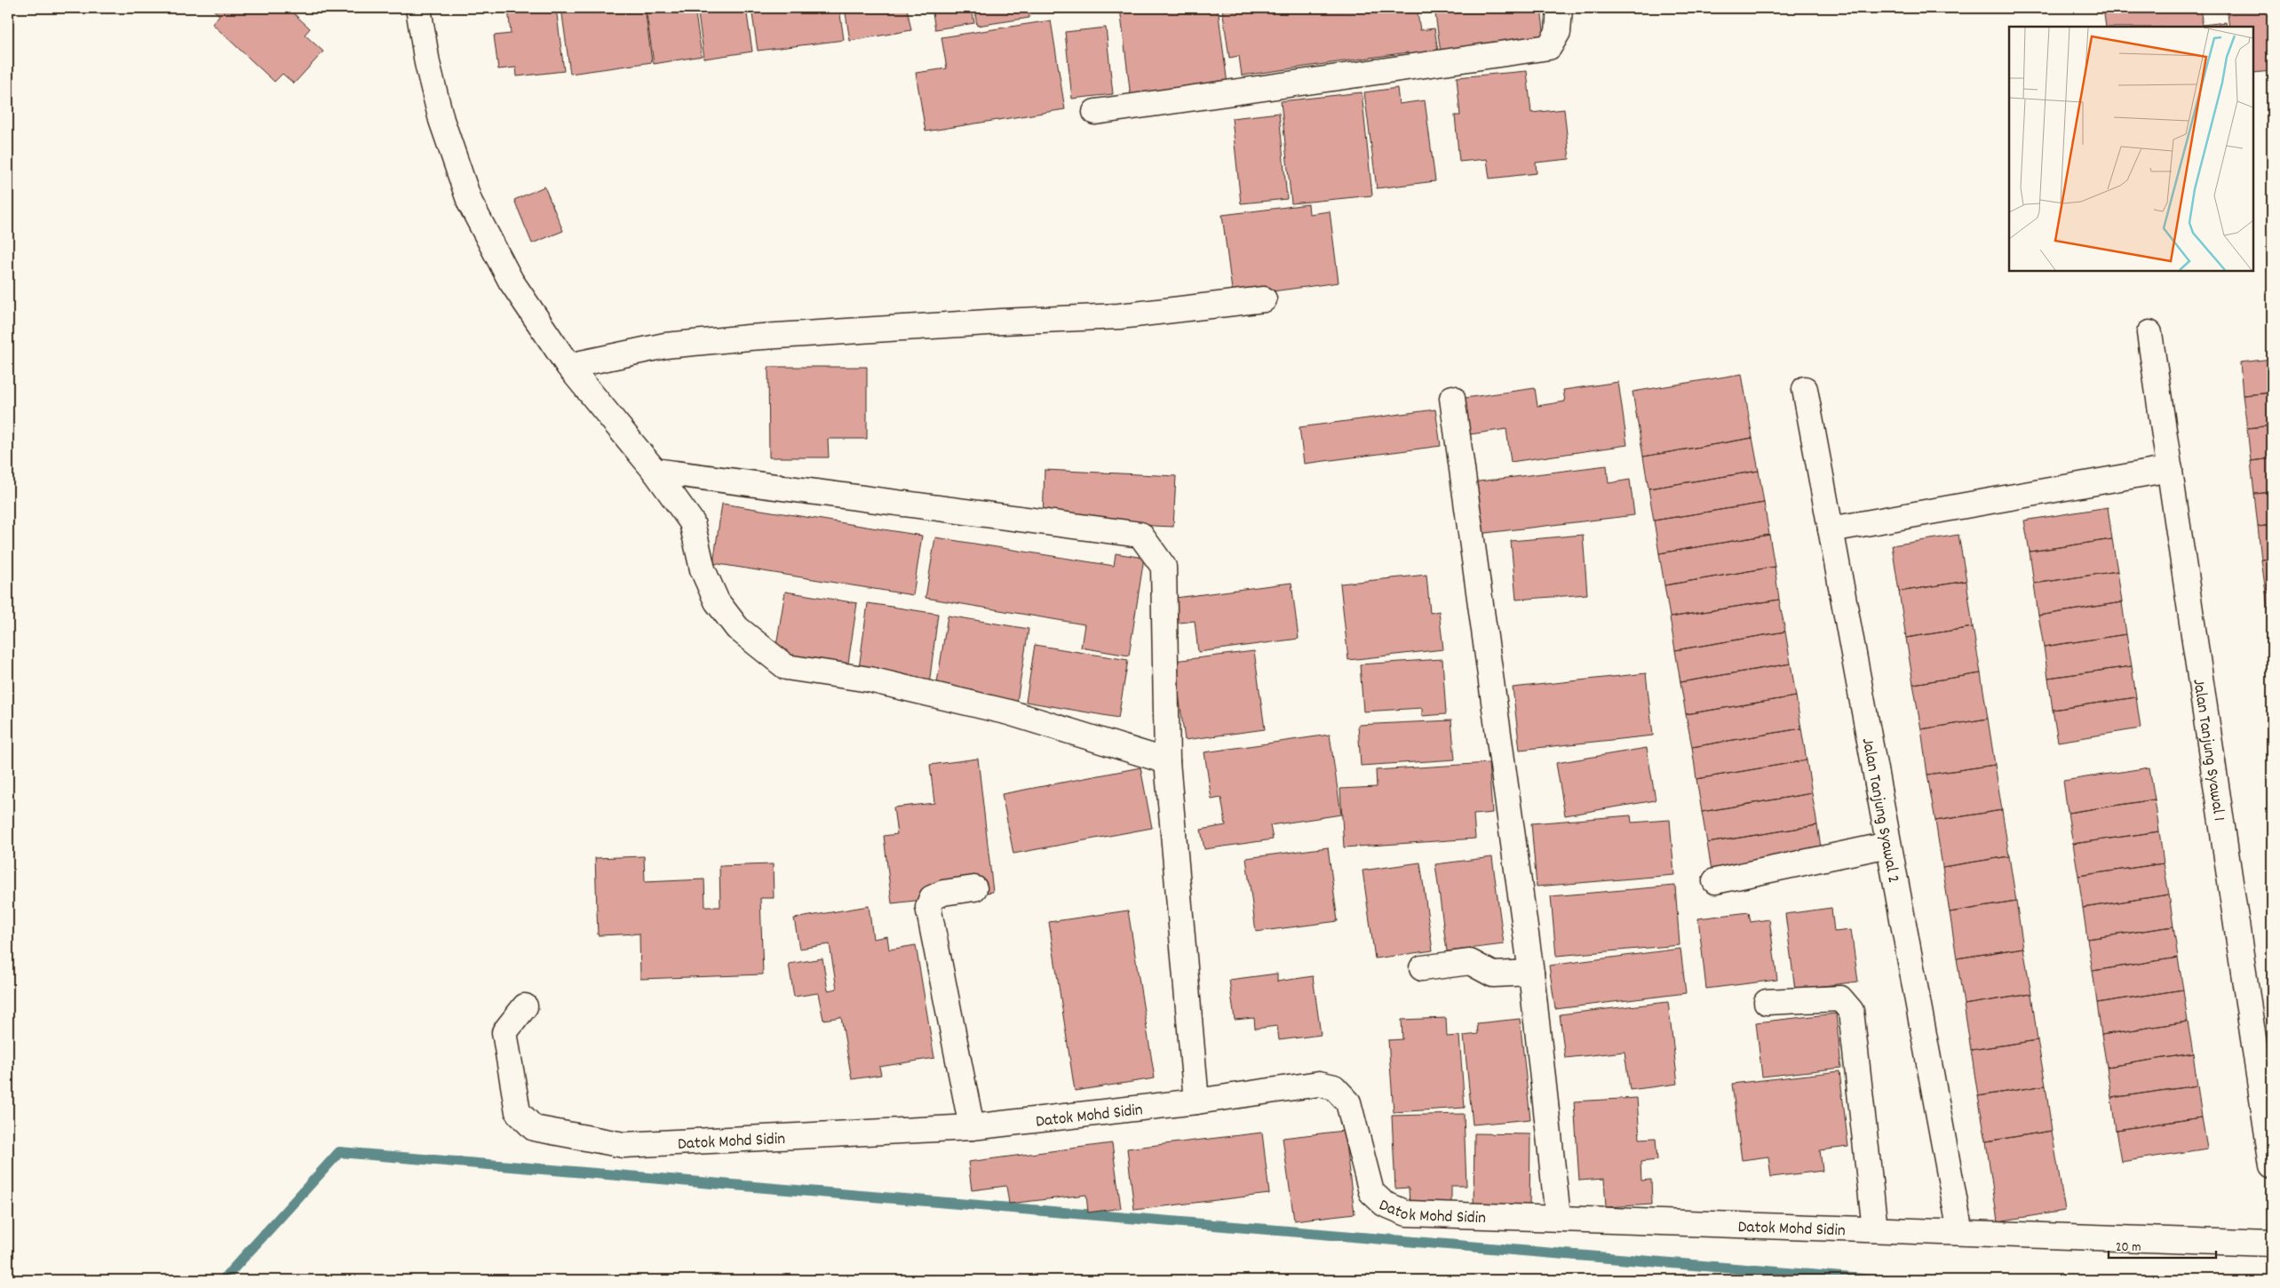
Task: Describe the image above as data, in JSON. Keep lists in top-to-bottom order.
{
  "streets": {
    "street": ["Jalan Tanjung Syawal 1", "Jalan Tanjung Syawal 2", "Datok Mohd Sidin"]
  },
  "crossings": [
    ["Jalan Tanjung Syawal 2", "Datok Mohd Sidin"]
  ],
  "scale_bar": "20 m"
}
